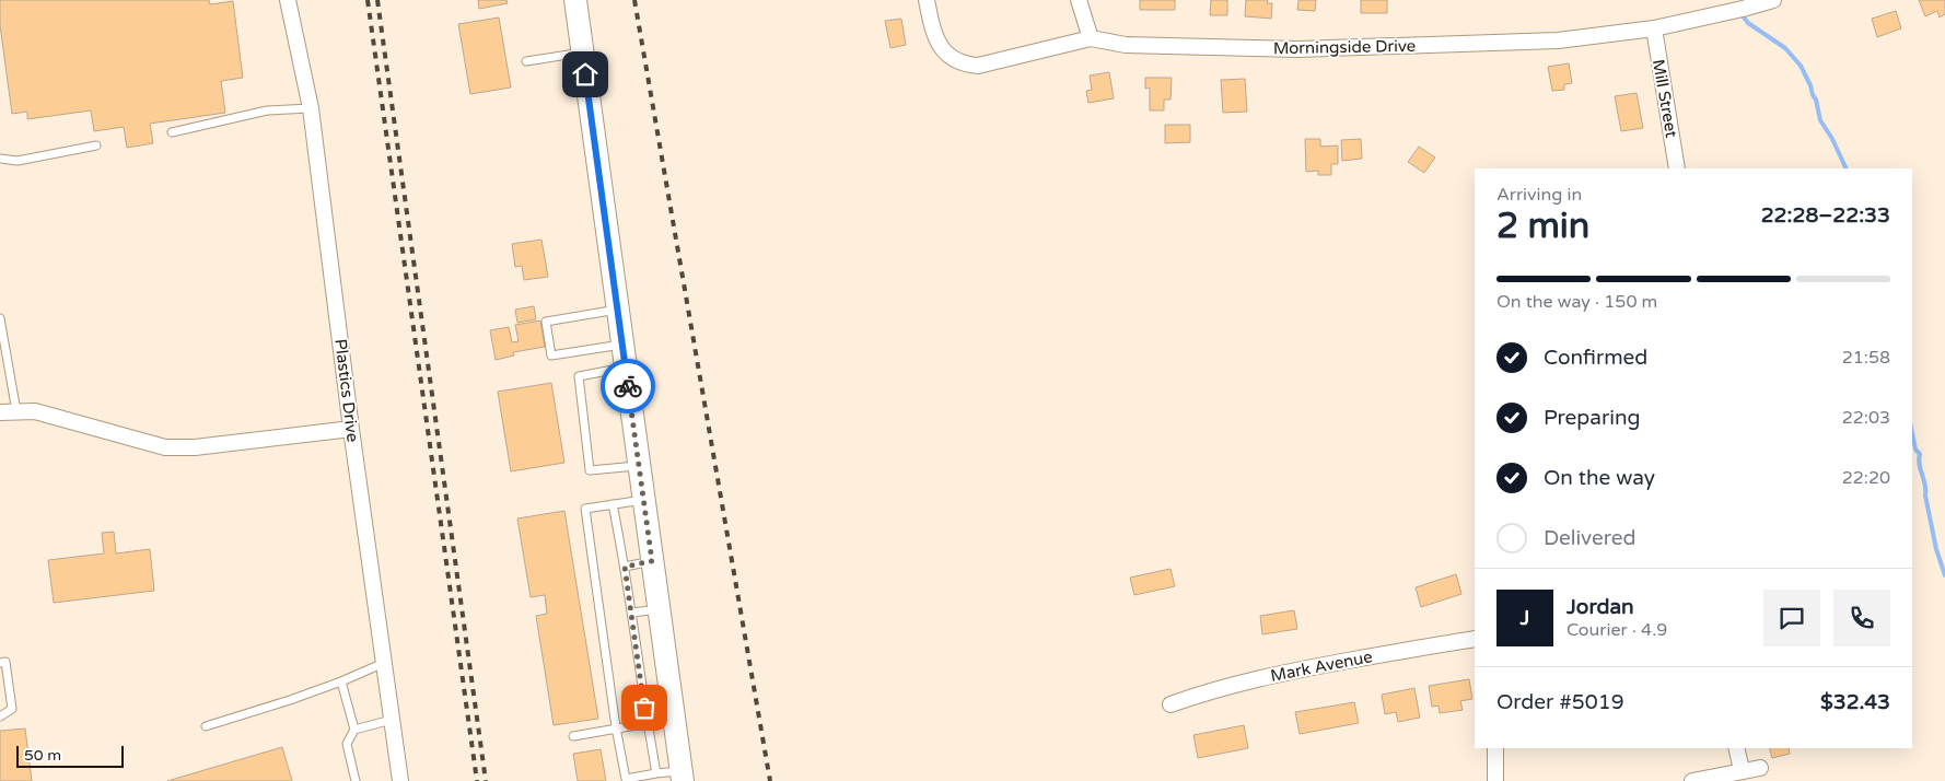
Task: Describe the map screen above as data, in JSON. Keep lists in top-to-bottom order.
{
  "streets": {
    "street": [
      "Morningside Drive",
      "Mill Street",
      "Plastics Drive",
      "Mark Avenue"
    ]
  },
  "crossings": [
    ["Morningside Drive", "Mill Street"]
  ],
  "scale_bar": "50 m",
  "page": {
    "heading": ["2 min", "Arriving in", "22:28–22:33"],
    "panel": [
      "Jordan",
      "Courier · 4.9",
      "Order #5019",
      "$32.43"
    ],
    "bar": "On the way · 150 m",
    "list": [
      ["Confirmed", "21:58"],
      ["Preparing", "22:03"],
      ["On the way", "22:20"],
      "Delivered"
    ],
    "round": "J",
    "scale": "50 m"
  }
}
